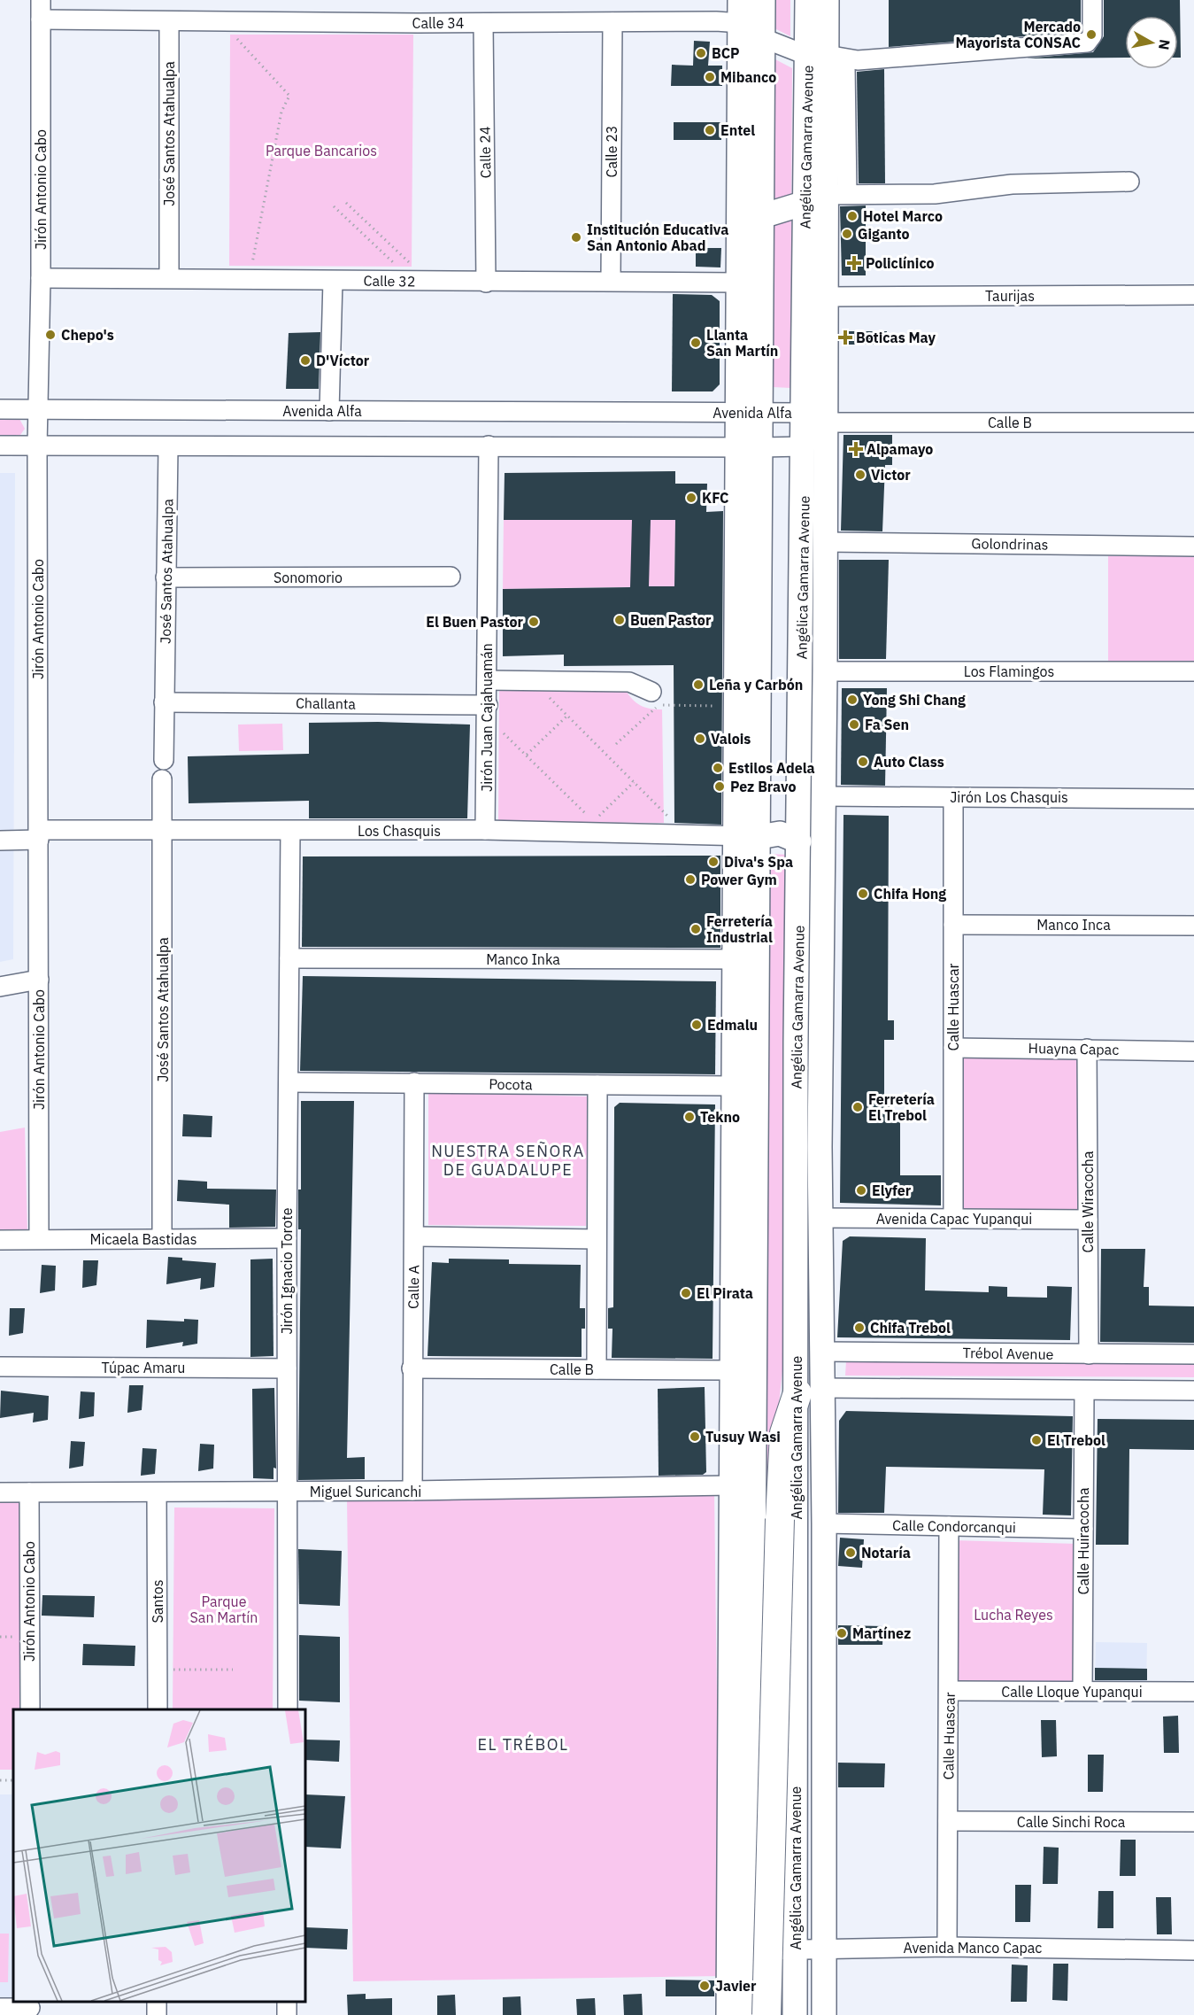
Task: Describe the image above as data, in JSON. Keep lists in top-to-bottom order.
{
  "streets": {
    "main road": ["Angélica Gamarra Avenue"],
    "street": [
      "Calle 34",
      "José Santos Atahualpa",
      "Calle 23",
      "Calle 24",
      "Jirón Antonio Cabo",
      "Calle 32",
      "Taurijas",
      "Avenida Alfa",
      "Calle B",
      "Golondrinas",
      "Sonomorio",
      "Los Flamingos",
      "Challanta",
      "Jirón Juan Cajahuamán",
      "Jirón Los Chasquis",
      "Los Chasquis",
      "Manco Inca",
      "Manco Inka",
      "Calle Huascar",
      "Huayna Capac",
      "Pocota",
      "Calle Wiracocha",
      "Avenida Capac Yupanqui",
      "Micaela Bastidas",
      "Jirón Ignacio Torote",
      "Calle A",
      "Trébol Avenue",
      "Túpac Amaru",
      "Miguel Suricanchi",
      "Calle Condorcanqui",
      "Calle Huiracocha",
      "Santos",
      "Calle Lloque Yupanqui",
      "Calle Sinchi Roca",
      "Avenida Manco Capac"
    ]
  },
  "crossings": [
    ["Calle 34", "José Santos Atahualpa"],
    ["Calle 34", "Calle 23"],
    ["Calle 34", "Calle 24"],
    ["Calle 34", "Jirón Antonio Cabo"],
    ["José Santos Atahualpa", "Calle 32"],
    ["José Santos Atahualpa", "Sonomorio"],
    ["José Santos Atahualpa", "Challanta"],
    ["José Santos Atahualpa", "Los Chasquis"],
    ["José Santos Atahualpa", "Micaela Bastidas"],
    ["Angélica Gamarra Avenue", "Taurijas"],
    ["Angélica Gamarra Avenue", "Avenida Alfa"],
    ["Angélica Gamarra Avenue", "Calle B"],
    ["Angélica Gamarra Avenue", "Golondrinas"],
    ["Angélica Gamarra Avenue", "Los Flamingos"],
    ["Angélica Gamarra Avenue", "Jirón Los Chasquis"],
    ["Angélica Gamarra Avenue", "Avenida Capac Yupanqui"],
    ["Angélica Gamarra Avenue", "Trébol Avenue"],
    ["Angélica Gamarra Avenue", "Calle Condorcanqui"],
    ["Angélica Gamarra Avenue", "Avenida Manco Capac"],
    ["Calle 23", "Calle 32"],
    ["Calle 24", "Calle 32"],
    ["Jirón Antonio Cabo", "Calle 32"],
    ["Jirón Antonio Cabo", "Avenida Alfa"],
    ["Jirón Antonio Cabo", "Los Chasquis"],
    ["Jirón Antonio Cabo", "Micaela Bastidas"],
    ["Jirón Antonio Cabo", "Miguel Suricanchi"],
    ["Avenida Alfa", "Calle B"],
    ["Calle B", "Calle A"],
    ["Challanta", "Jirón Juan Cajahuamán"],
    ["Jirón Juan Cajahuamán", "Los Chasquis"],
    ["Jirón Los Chasquis", "Calle Huascar"],
    ["Los Chasquis", "Jirón Ignacio Torote"],
    ["Manco Inca", "Calle Huascar"],
    ["Manco Inka", "Jirón Ignacio Torote"],
    ["Calle Huascar", "Huayna Capac"],
    ["Calle Huascar", "Avenida Capac Yupanqui"],
    ["Calle Huascar", "Calle Condorcanqui"],
    ["Calle Huascar", "Calle Lloque Yupanqui"],
    ["Calle Huascar", "Calle Sinchi Roca"],
    ["Calle Huascar", "Avenida Manco Capac"],
    ["Huayna Capac", "Calle Wiracocha"],
    ["Pocota", "Jirón Ignacio Torote"],
    ["Pocota", "Calle A"],
    ["Calle Wiracocha", "Avenida Capac Yupanqui"],
    ["Calle Wiracocha", "Trébol Avenue"],
    ["Micaela Bastidas", "Jirón Ignacio Torote"],
    ["Jirón Ignacio Torote", "Túpac Amaru"],
    ["Jirón Ignacio Torote", "Miguel Suricanchi"],
    ["Calle A", "Miguel Suricanchi"],
    ["Miguel Suricanchi", "Santos"],
    ["Calle Condorcanqui", "Calle Huiracocha"],
    ["Calle Huiracocha", "Calle Lloque Yupanqui"]
  ],
  "districts": ["NUESTRA SEÑORA DE GUADALUPE", "EL TRÉBOL"],
  "parks": ["Parque Bancarios", "Parque San Martín", "Lucha Reyes"],
  "places": {
    "other": [
      "Mercado Mayorista CONSAC",
      "BCP",
      "Mibanco",
      "Entel",
      "Hotel Marco",
      "Giganto",
      "Institución Educativa San Antonio Abad",
      "Chepo's",
      "Llanta San Martín",
      "D'Víctor",
      "Victor",
      "KFC",
      "Buen Pastor",
      "El Buen Pastor",
      "Leña y Carbón",
      "Yong Shi Chang",
      "Fa Sen",
      "Valois",
      "Auto Class",
      "Estilos Adela",
      "Pez Bravo",
      "Diva's Spa",
      "Power Gym",
      "Chifa Hong",
      "Ferretería Industrial",
      "Edmalu",
      "Ferretería El Trebol",
      "Tekno",
      "Elyfer",
      "El Pirata",
      "Chifa Trebol",
      "Tusuy Wasi",
      "El Trebol",
      "Notaría",
      "Martínez",
      "Javier"
    ],
    "health": ["Policlínico", "Boticas May", "Alpamayo"]
  },
  "north": "right"
}
